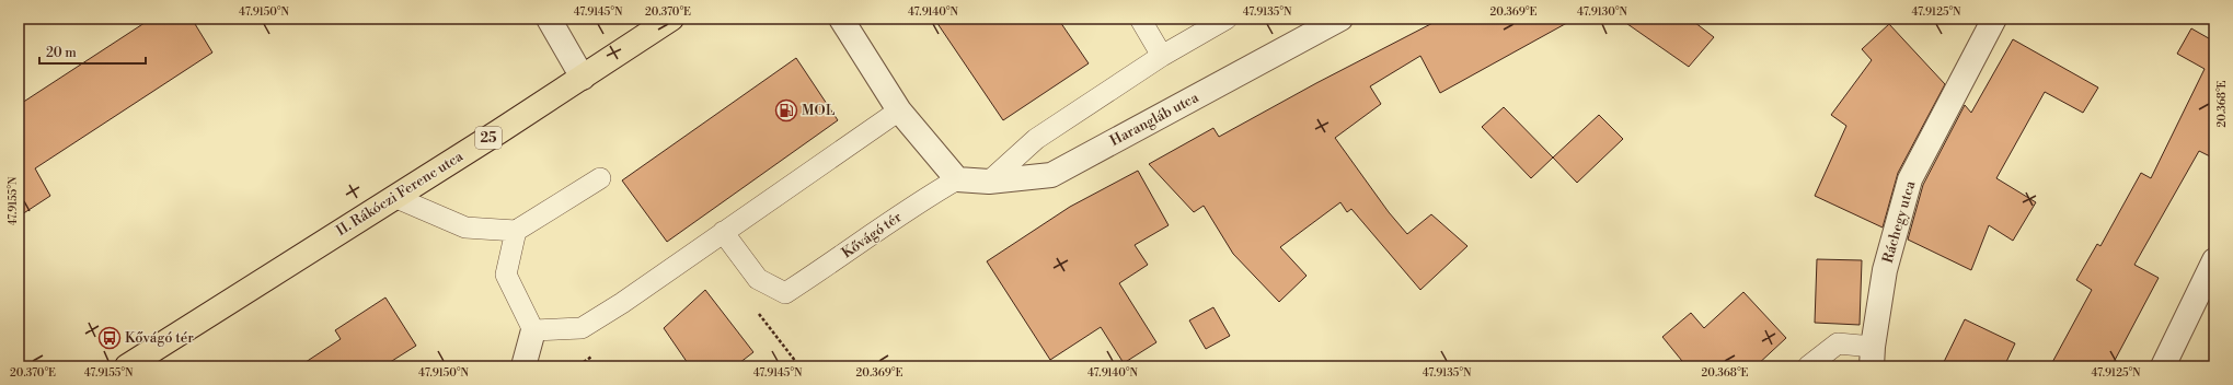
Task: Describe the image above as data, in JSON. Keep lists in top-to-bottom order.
{
  "streets": {
    "main road": ["25", "II. Rákóczi Ferenc utca"],
    "street": ["Harangláb utca", "Ráchegy utca"],
    "lane": ["Kővágó tér"]
  },
  "crossings": [
    ["Harangláb utca", "Kővágó tér"]
  ],
  "places": {
    "fuel station": ["MOL"],
    "bus stop": ["Kővágó tér"]
  },
  "scale_bar": "20 m",
  "coordinates": [
    "47.9150°N",
    "47.9145°N",
    "20.370°E",
    "47.9140°N",
    "47.9135°N",
    "20.369°E",
    "47.9130°N",
    "47.9125°N",
    "20.368°E",
    "47.9155°N"
  ]
}
